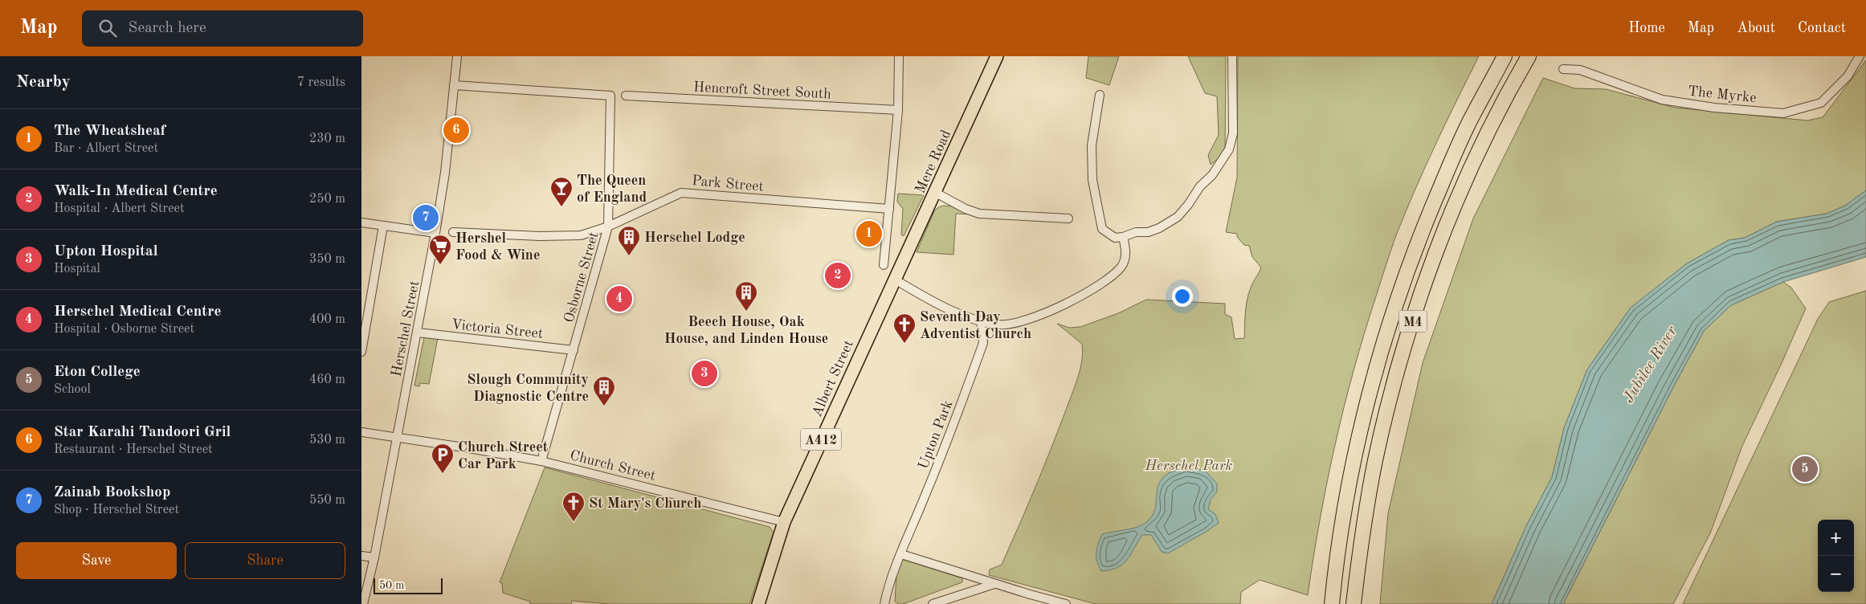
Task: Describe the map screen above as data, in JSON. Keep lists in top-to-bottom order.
{
  "streets": {
    "highway": ["M4"],
    "main road": ["Mere Road", "Albert Street", "A412"],
    "street": [
      "Hencroft Street South",
      "The Myrke",
      "Park Street",
      "Osborne Street",
      "Herschel Street",
      "Victoria Street",
      "Upton Park",
      "Church Street"
    ]
  },
  "crossings": [
    ["Mere Road", "Albert Street"],
    ["Park Street", "Osborne Street"],
    ["Osborne Street", "Herschel Street"],
    ["Osborne Street", "Victoria Street"],
    ["Osborne Street", "Church Street"],
    ["Herschel Street", "Victoria Street"],
    ["Herschel Street", "Church Street"],
    ["Albert Street", "Church Street"]
  ],
  "water": ["Jubilee River"],
  "parks": ["Herschel Park"],
  "places": {
    "bar": ["The Queen of England"],
    "building": ["Herschel Lodge", "Beech House, Oak House, and Linden House", "Slough Community Diagnostic Centre"],
    "supermarket": ["Hershel Food & Wine"],
    "church": ["Seventh Day Adventist Church", "St Mary's Church"],
    "parking": ["Church Street Car Park"]
  },
  "scale_bar": "50 m",
  "page": {
    "header": "Map",
    "search": "Search here",
    "nav": [
      "Home",
      "Map",
      "About",
      "Contact"
    ],
    "heading": ["Nearby", "7 results"],
    "list": [
      {
        "mark": "1",
        "name": "The Wheatsheaf",
        "note": "Bar · Albert Street",
        "value": "230 m"
      },
      {
        "mark": "2",
        "name": "Walk-In Medical Centre",
        "note": "Hospital · Albert Street",
        "value": "250 m"
      },
      {
        "mark": "3",
        "name": "Upton Hospital",
        "note": "Hospital",
        "value": "350 m"
      },
      {
        "mark": "4",
        "name": "Herschel Medical Centre",
        "note": "Hospital · Osborne Street",
        "value": "400 m"
      },
      {
        "mark": "5",
        "name": "Eton College",
        "note": "School",
        "value": "460 m"
      },
      {
        "mark": "6",
        "name": "Star Karahi Tandoori Gril",
        "note": "Restaurant · Herschel Street",
        "value": "530 m"
      },
      {
        "mark": "7",
        "name": "Zainab Bookshop",
        "note": "Shop · Herschel Street",
        "value": "550 m"
      }
    ],
    "pins": [
      "6",
      "7",
      "1",
      "2",
      "4",
      "3",
      "5"
    ],
    "map_buttons": ["+", "−"],
    "buttons": ["Save", "Share"],
    "scale": "50 m"
  }
}
